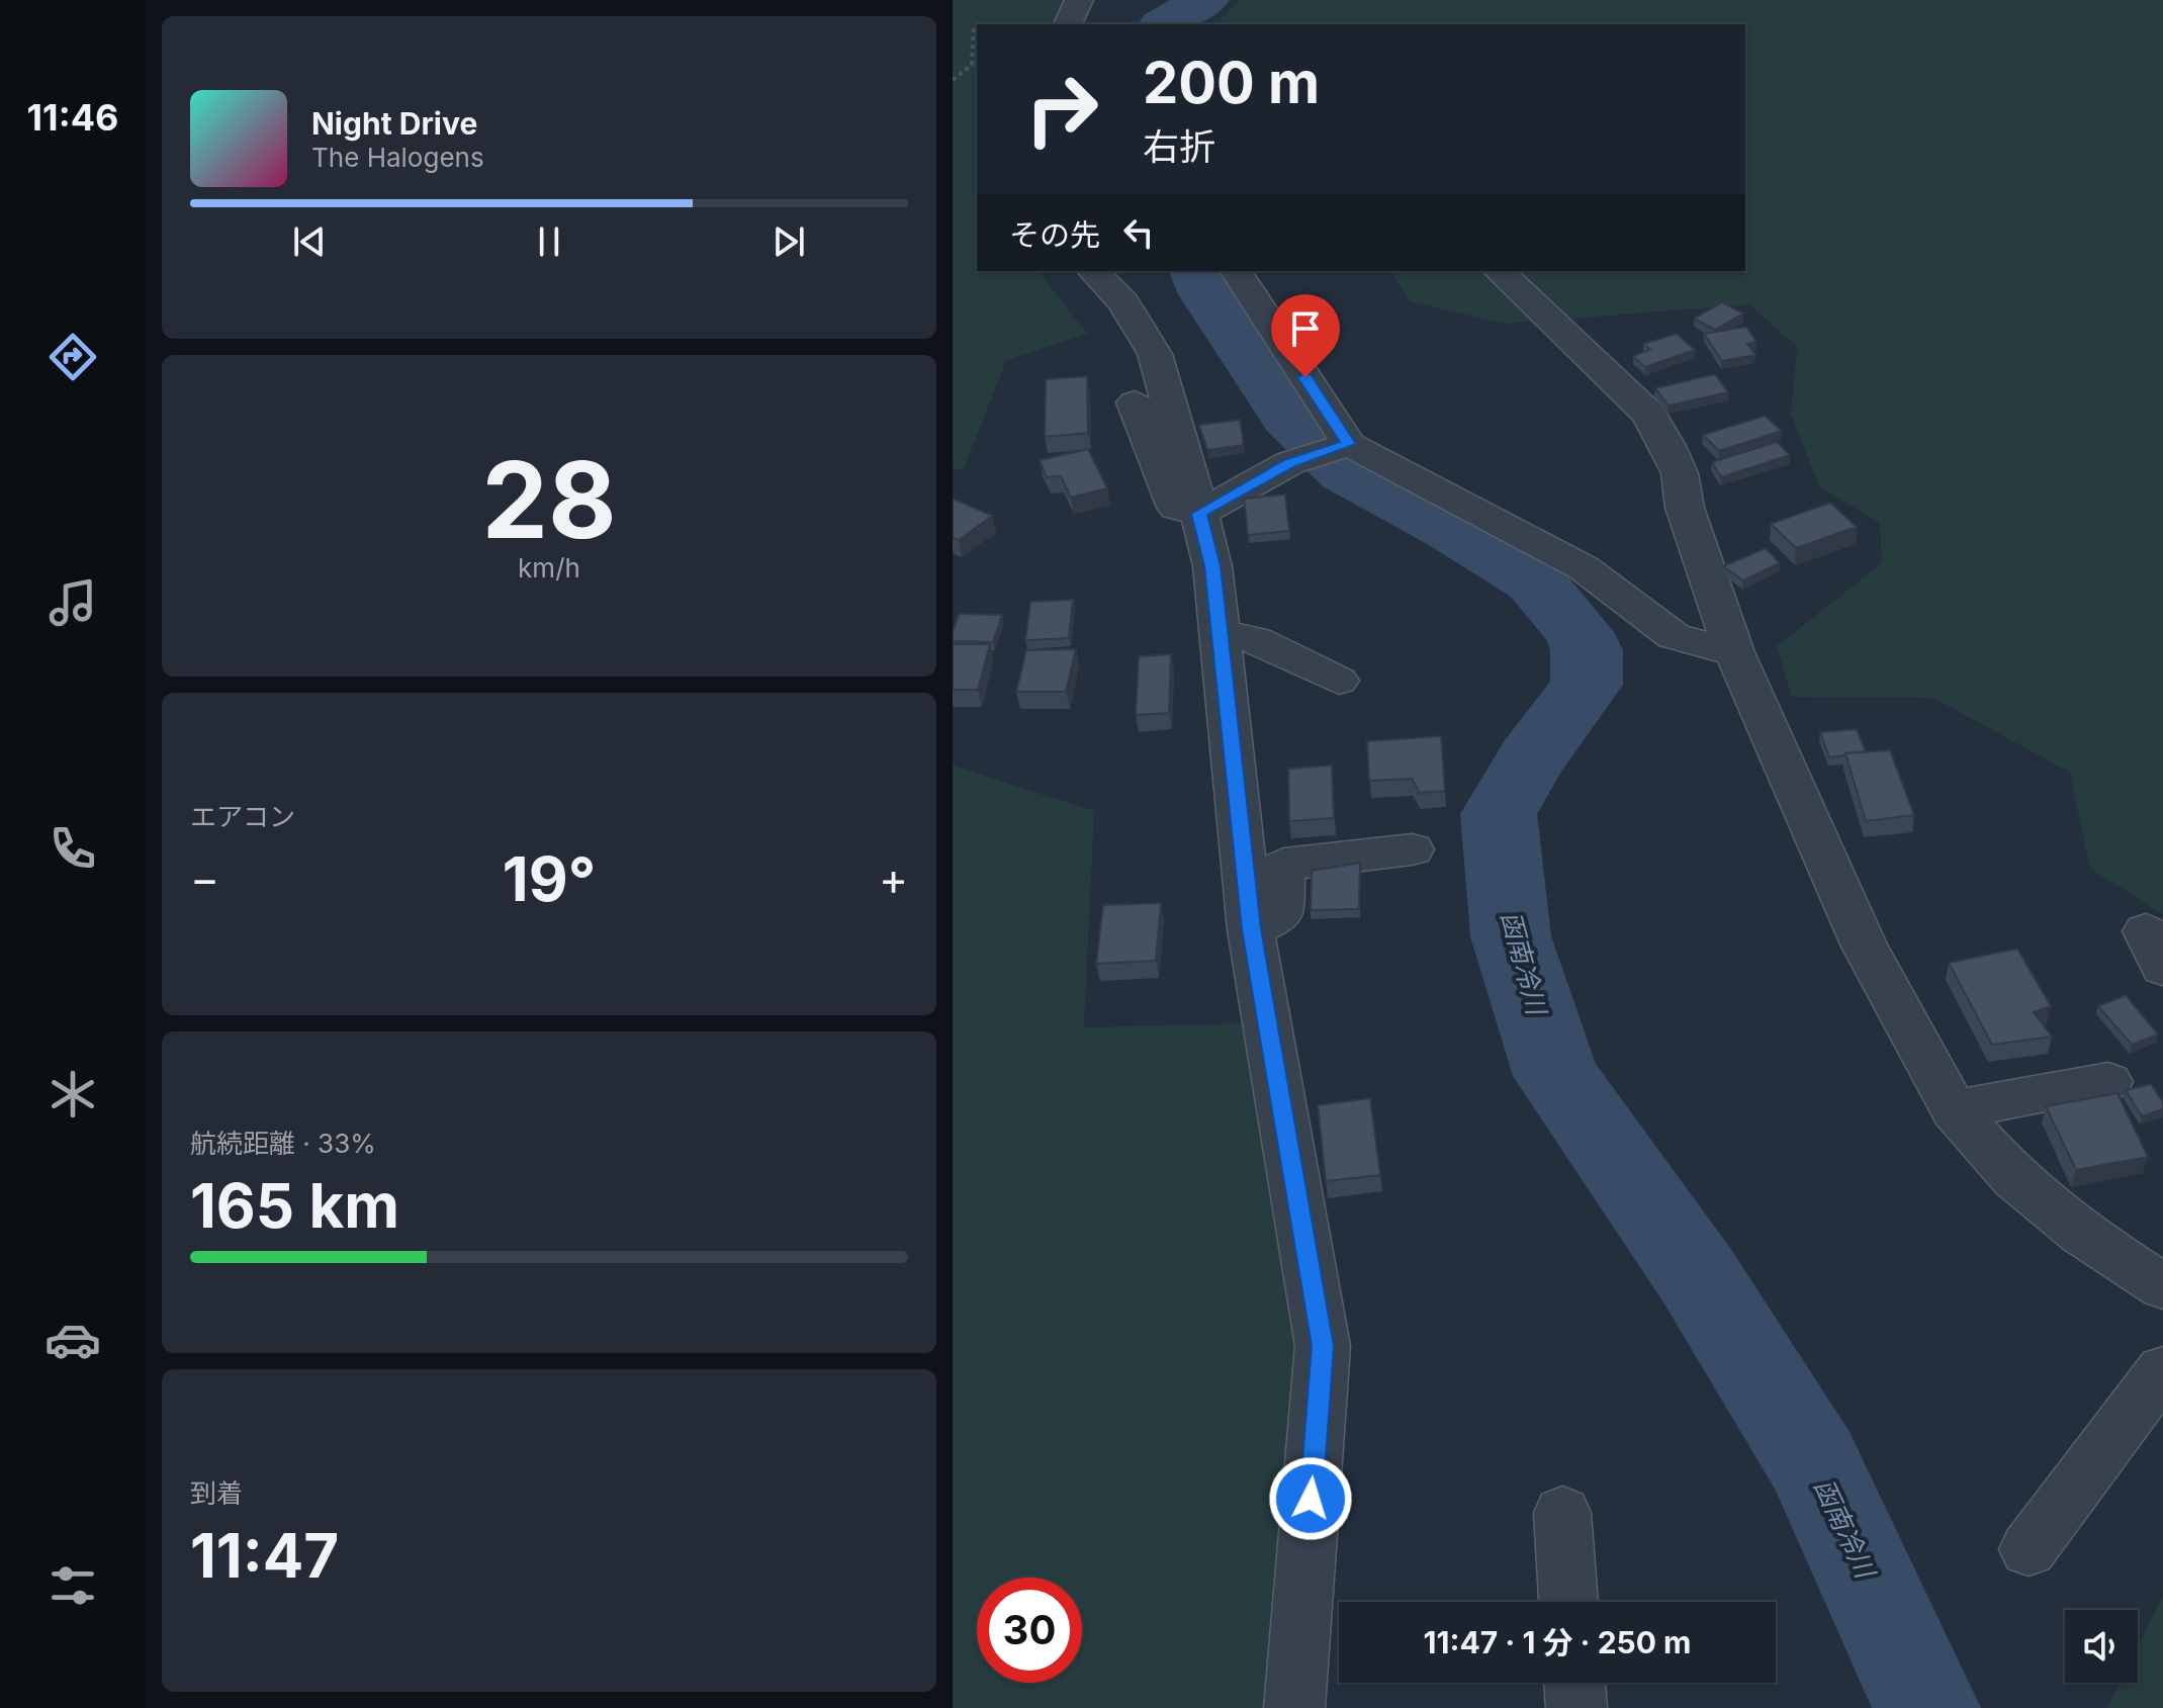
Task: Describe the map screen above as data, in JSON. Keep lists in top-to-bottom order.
{
  "water": ["函南冷川"],
  "page": {
    "tabs": "11:46",
    "turn": ["200 m", "右折"],
    "song": ["Night Drive", "The Halogens"],
    "then": "その先",
    "tile": [
      ["28", "km/h"],
      "エアコン",
      ["航続距離 · 33%", "165 km"],
      ["到着", "11:47"]
    ],
    "heat": ["−", "19°", "+"],
    "limit": "30",
    "trip": "11:47 · 1 分 · 250 m"
  }
}
